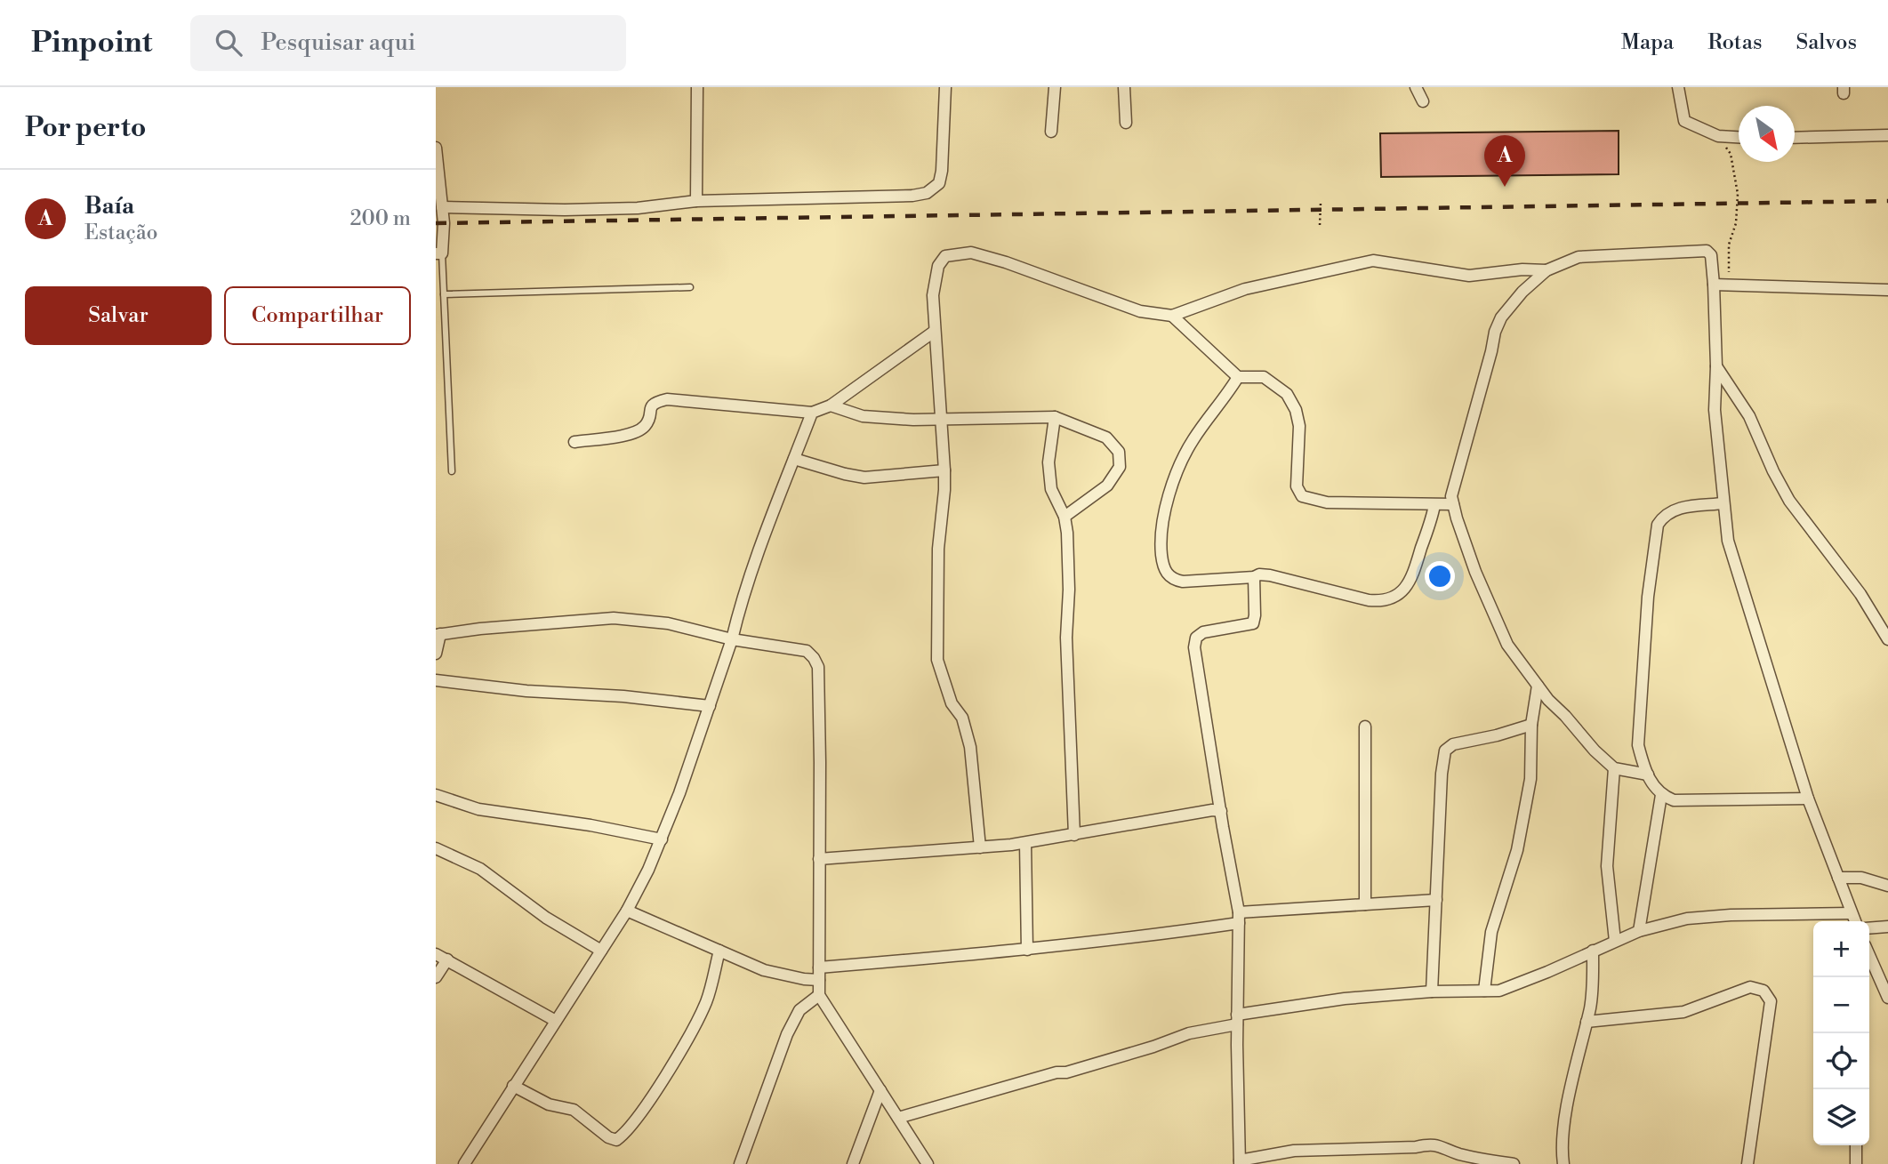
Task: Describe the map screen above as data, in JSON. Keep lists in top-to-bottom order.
{
  "north": "bottom right",
  "page": {
    "header": "Pinpoint",
    "search": "Pesquisar aqui",
    "nav": ["Mapa", "Rotas", "Salvos"],
    "heading": "Por perto",
    "pins": "A",
    "list": [
      {
        "mark": "A",
        "name": "Baía",
        "note": "Estação",
        "value": "200 m"
      }
    ],
    "buttons": ["Salvar", "Compartilhar"],
    "map_buttons": ["+", "−"]
  }
}
